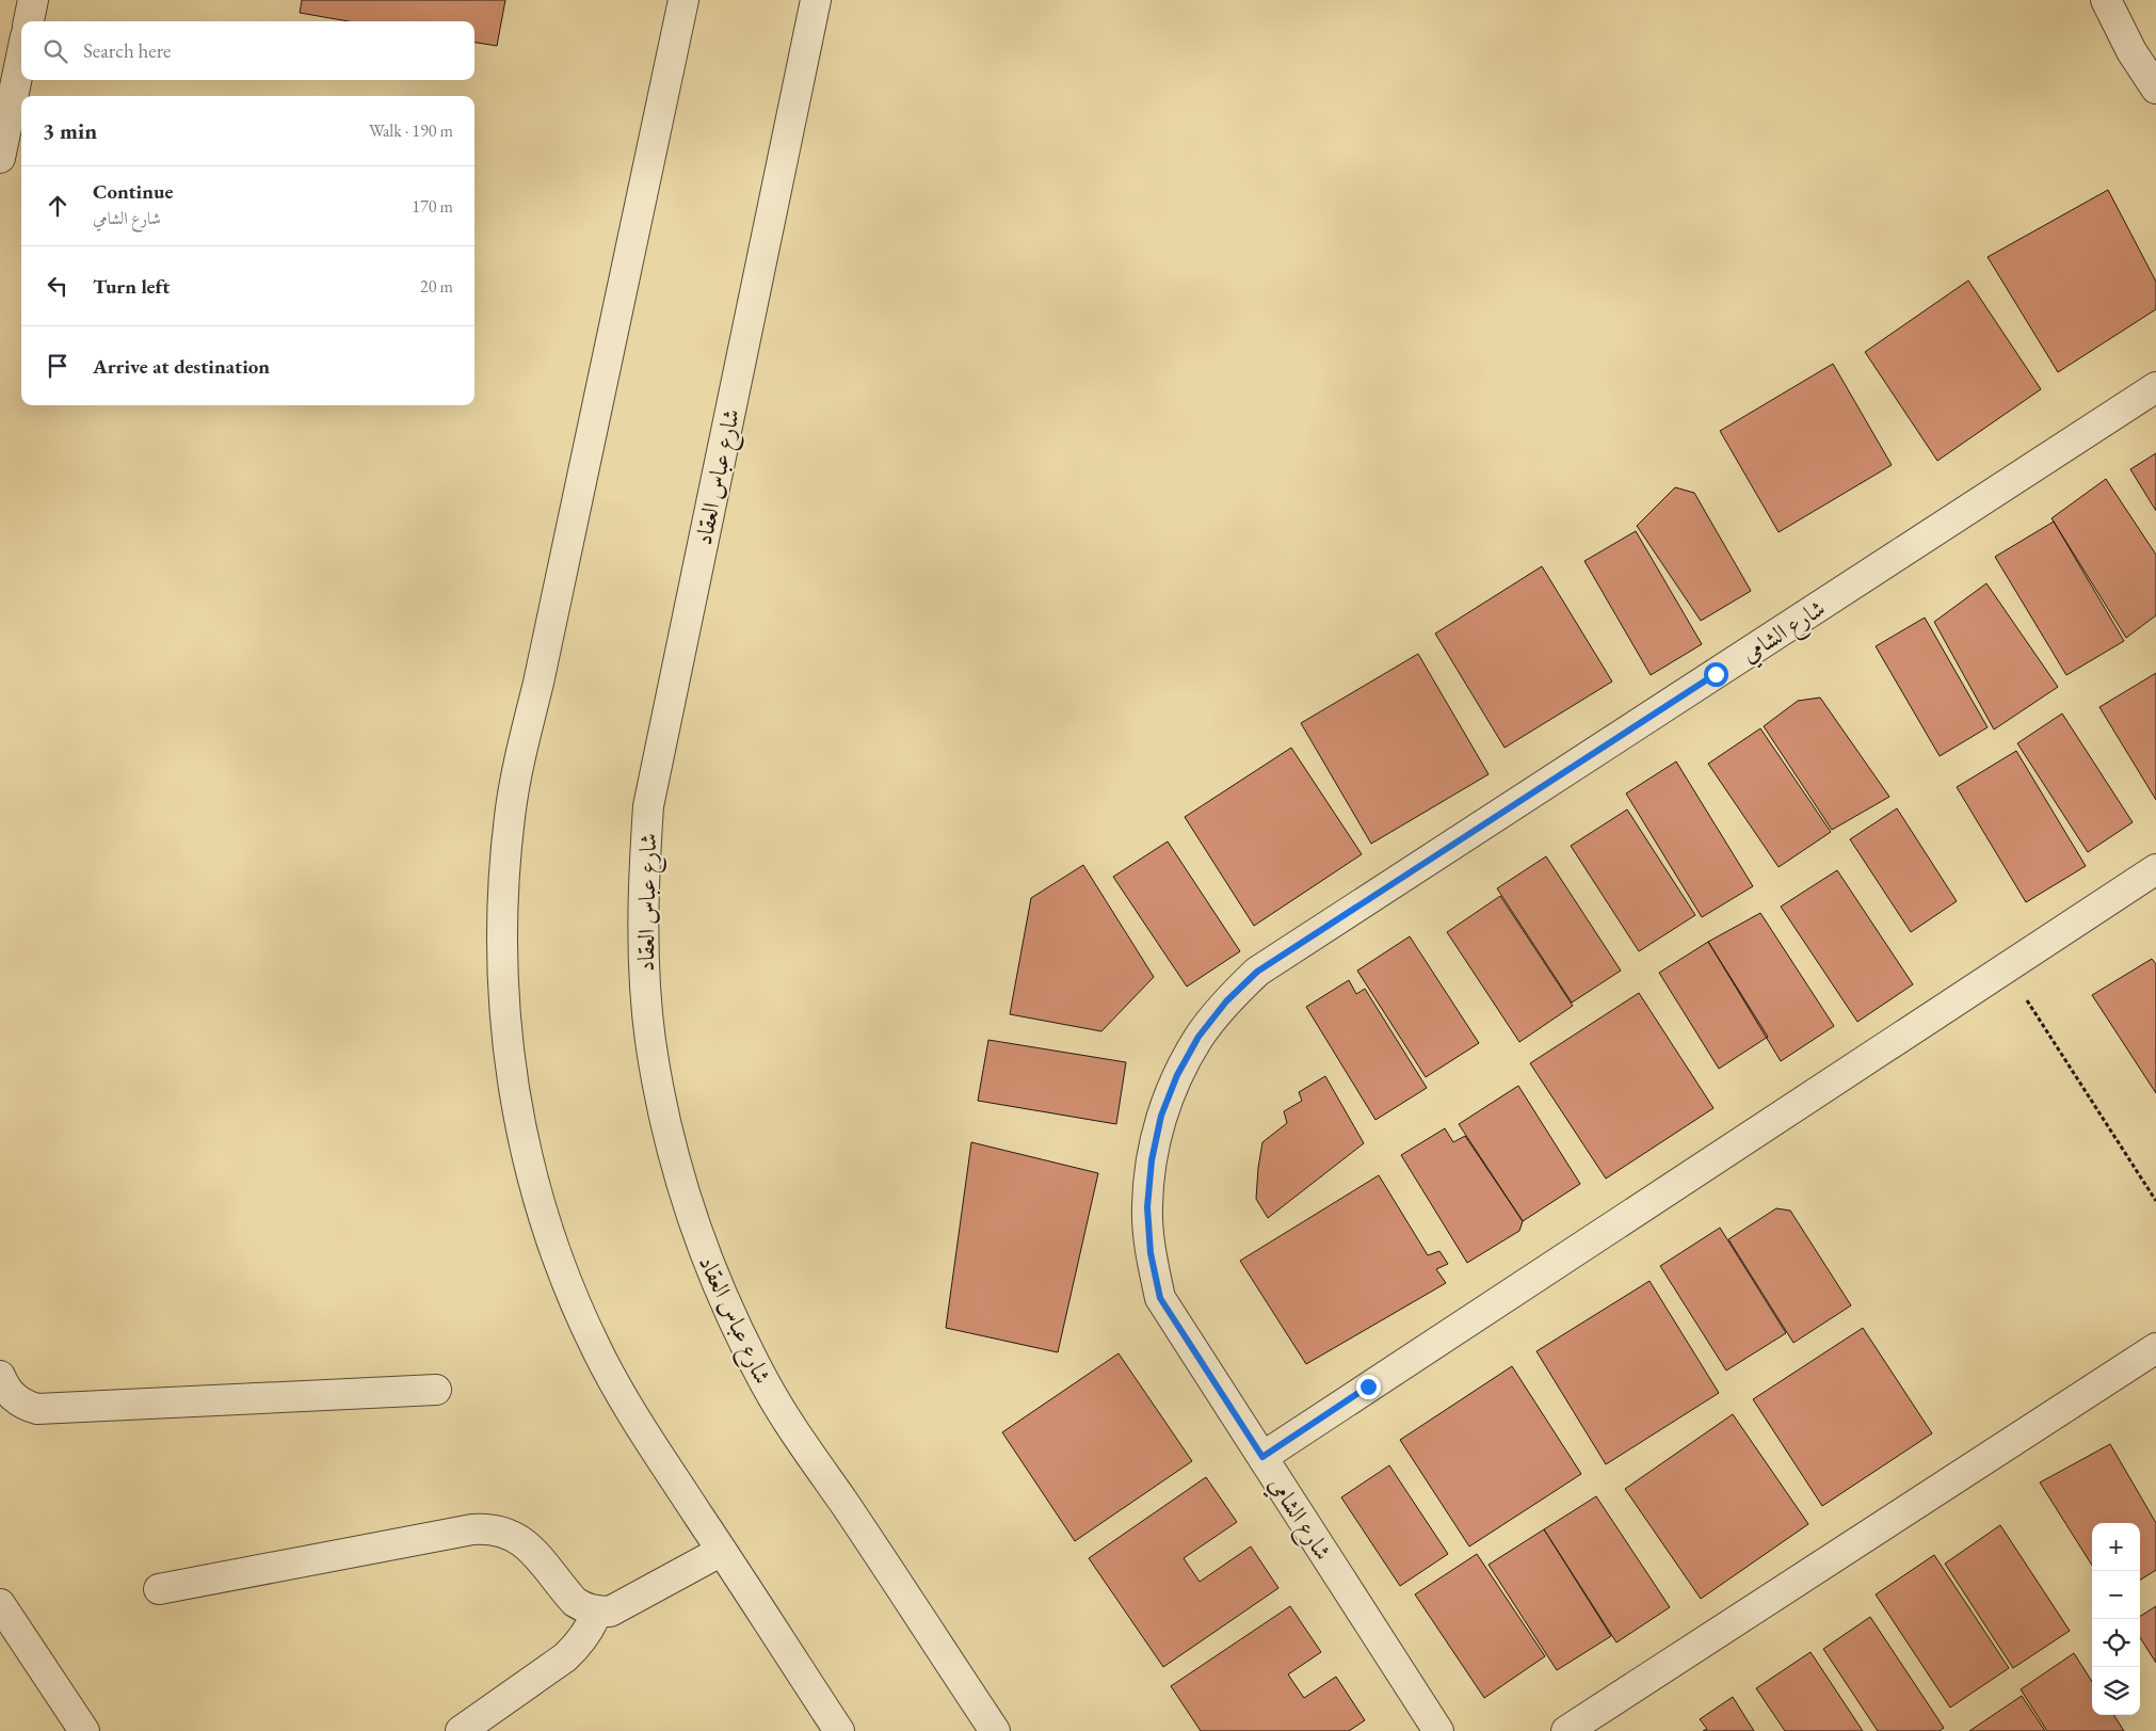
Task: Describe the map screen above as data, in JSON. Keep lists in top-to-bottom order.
{
  "streets": {
    "street": ["شارع عباس العقاد", "شارع الشامي"]
  },
  "page": {
    "search": "Search here",
    "heading": ["3 min", "Walk · 190 m"],
    "list": [
      ["Continue", "شارع الشامي", "170 m"],
      ["Turn left", "20 m"],
      "Arrive at destination"
    ],
    "map_buttons": ["+", "−"]
  }
}
